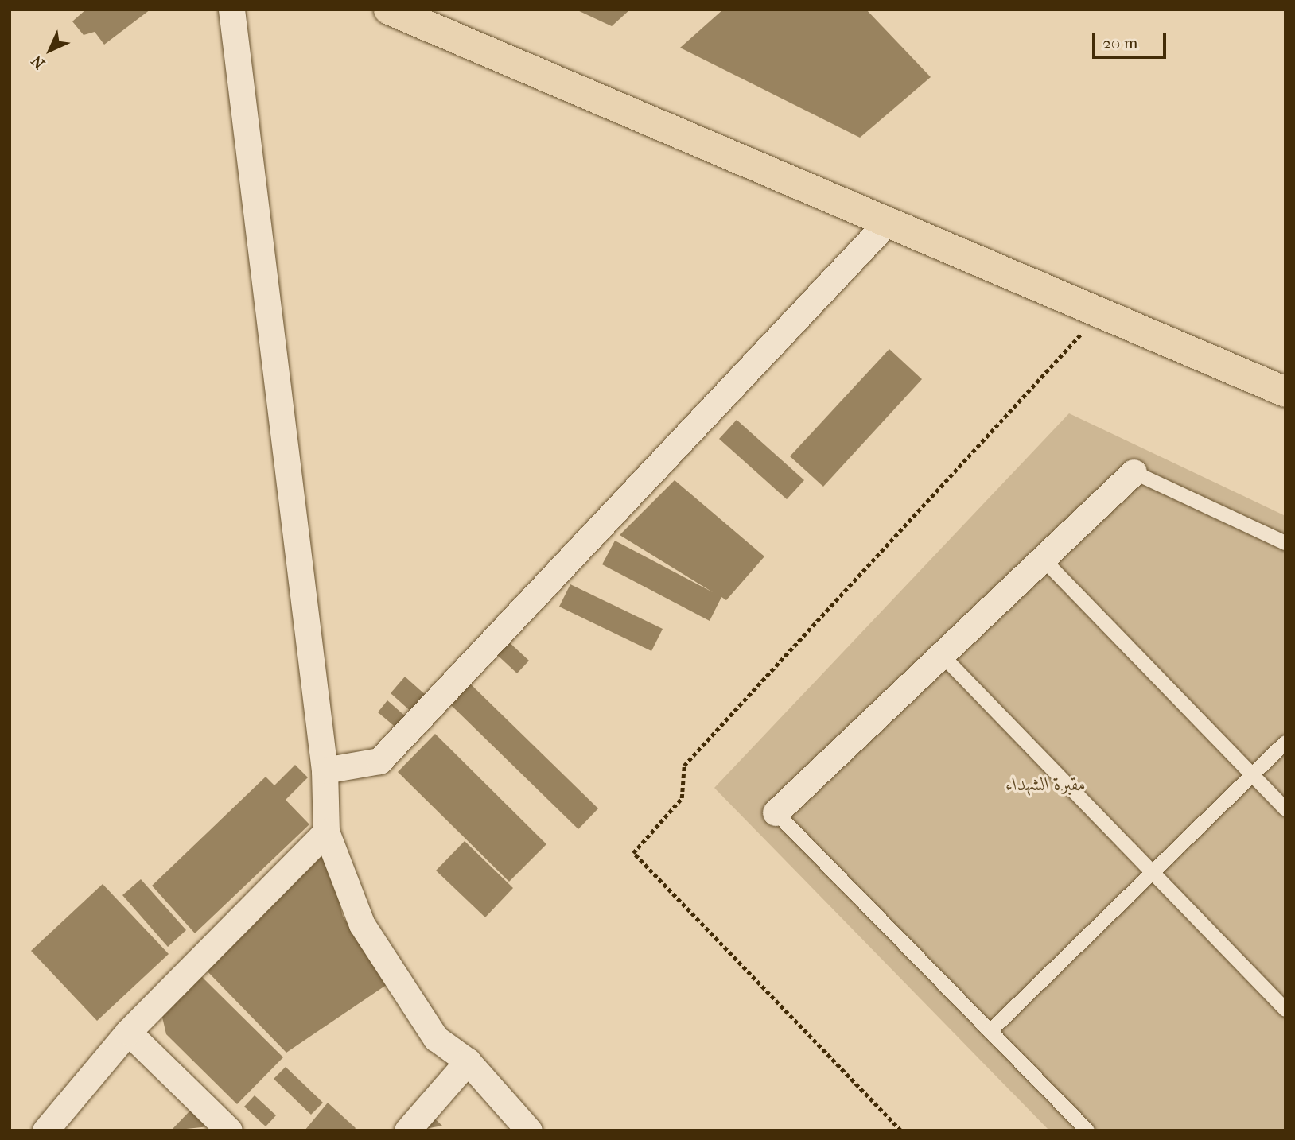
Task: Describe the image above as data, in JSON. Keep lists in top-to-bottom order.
{
  "parks": ["مقبرة الشهداء"],
  "scale_bar": "20 m",
  "north": "bottom left"
}
